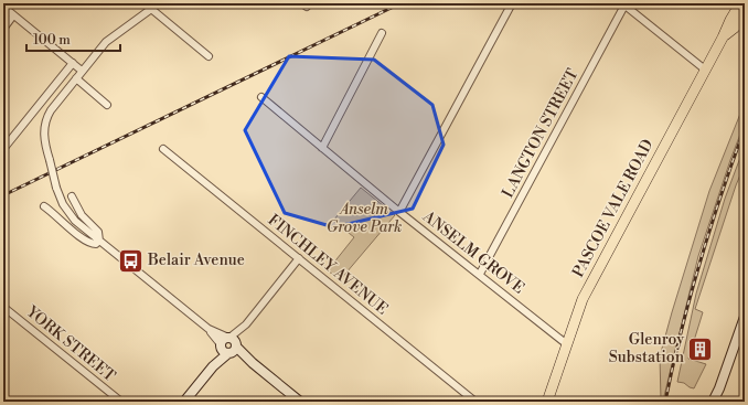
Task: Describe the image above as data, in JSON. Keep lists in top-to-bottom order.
{
  "streets": {
    "main road": ["PASCOE VALE ROAD"],
    "street": [
      "LANGTON STREET",
      "ANSELM GROVE",
      "FINCHLEY AVENUE",
      "YORK STREET"
    ]
  },
  "crossings": [
    ["LANGTON STREET", "ANSELM GROVE"],
    ["PASCOE VALE ROAD", "ANSELM GROVE"]
  ],
  "parks": ["Anselm Grove Park"],
  "places": {
    "bus stop": ["Belair Avenue"],
    "building": ["Glenroy Substation"]
  },
  "scale_bar": "100 m"
}
